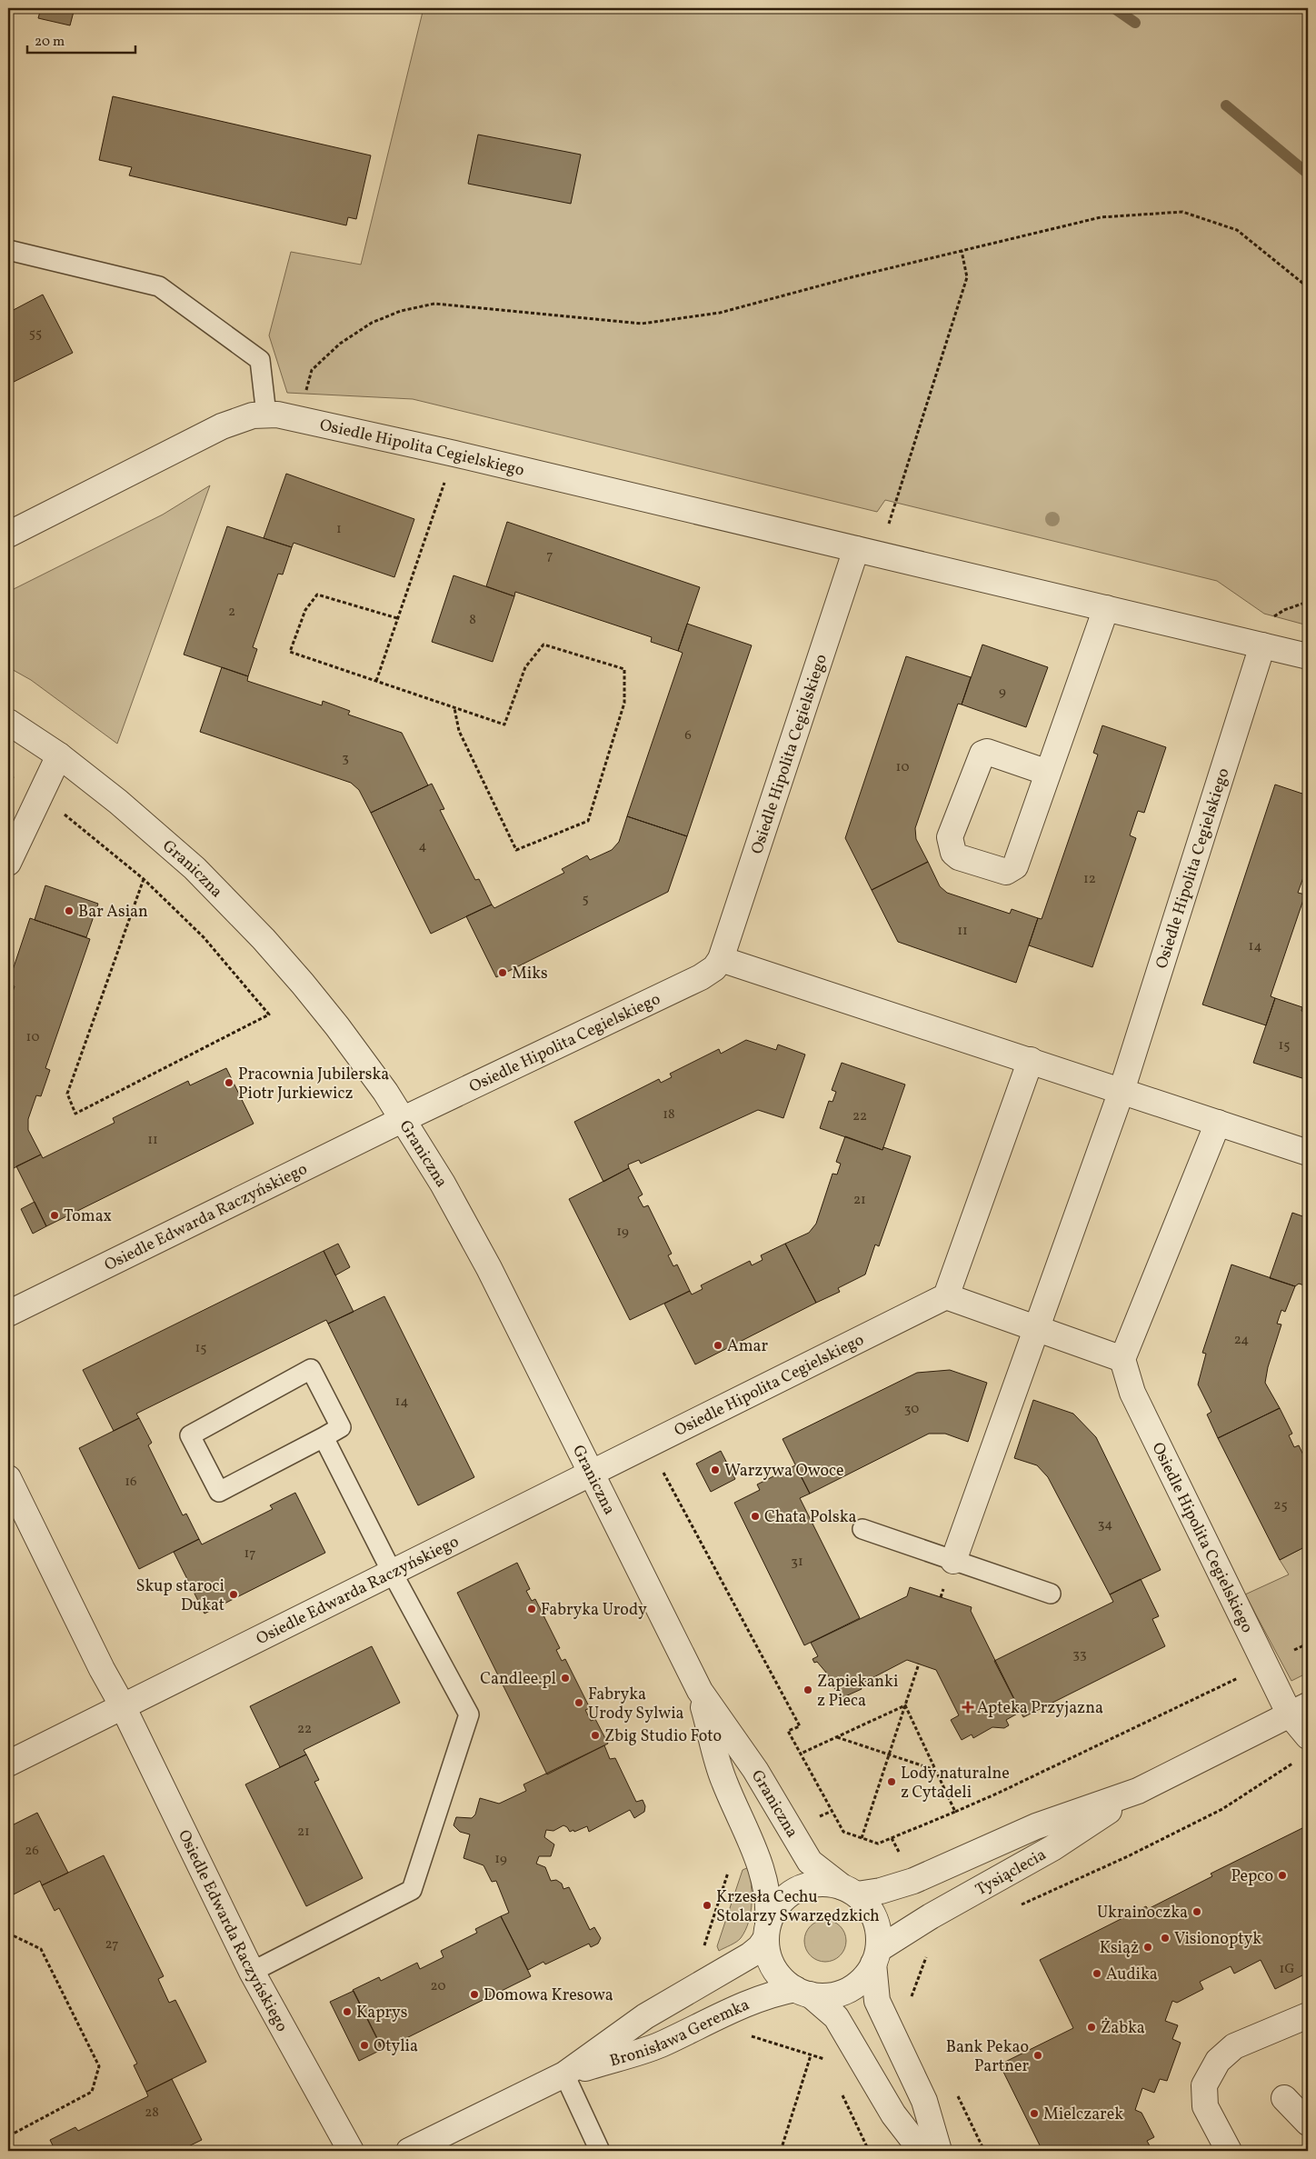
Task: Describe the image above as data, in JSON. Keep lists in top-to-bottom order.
{
  "streets": {
    "street": [
      "Osiedle Hipolita Cegielskiego",
      "Graniczna",
      "Osiedle Edwarda Raczyńskiego",
      "Tysiąclecia",
      "Bronisława Geremka"
    ]
  },
  "crossings": [
    ["Osiedle Hipolita Cegielskiego", "Graniczna"],
    ["Osiedle Hipolita Cegielskiego", "Osiedle Edwarda Raczyńskiego"],
    ["Osiedle Hipolita Cegielskiego", "Tysiąclecia"],
    ["Graniczna", "Osiedle Edwarda Raczyńskiego"],
    ["Graniczna", "Tysiąclecia"],
    ["Graniczna", "Bronisława Geremka"],
    ["Tysiąclecia", "Bronisława Geremka"]
  ],
  "places": {
    "other": [
      "Bar Asian",
      "Miks",
      "Pracownia Jubilerska Piotr Jurkiewicz",
      "Tomax",
      "Amar",
      "Warzywa Owoce",
      "Chata Polska",
      "Skup staroci Dukat",
      "Fabryka Urody",
      "Candlee.pl",
      "Zapiekanki z Pieca",
      "Fabryka Urody Sylwia",
      "Zbig Studio Foto",
      "Lody naturalne z Cytadeli",
      "Pepco",
      "Krzesła Cechu Stolarzy Swarzędzkich",
      "Ukrainoczka",
      "Visionoptyk",
      "Książ",
      "Audika",
      "Domowa Kresowa",
      "Kaprys",
      "Żabka",
      "Otylia",
      "Bank Pekao Partner",
      "Mielczarek"
    ],
    "health": ["Apteka Przyjazna"]
  },
  "house_numbers": [
    "55",
    "1",
    "7",
    "2",
    "8",
    "9",
    "6",
    "3",
    "10",
    "4",
    "12",
    "5",
    "11",
    "14",
    "10",
    "15",
    "18",
    "22",
    "11",
    "21",
    "19",
    "24",
    "15",
    "14",
    "30",
    "16",
    "25",
    "34",
    "17",
    "31",
    "33",
    "22",
    "21",
    "26",
    "19",
    "27",
    "1G",
    "20",
    "28"
  ],
  "scale_bar": "20 m"
}
